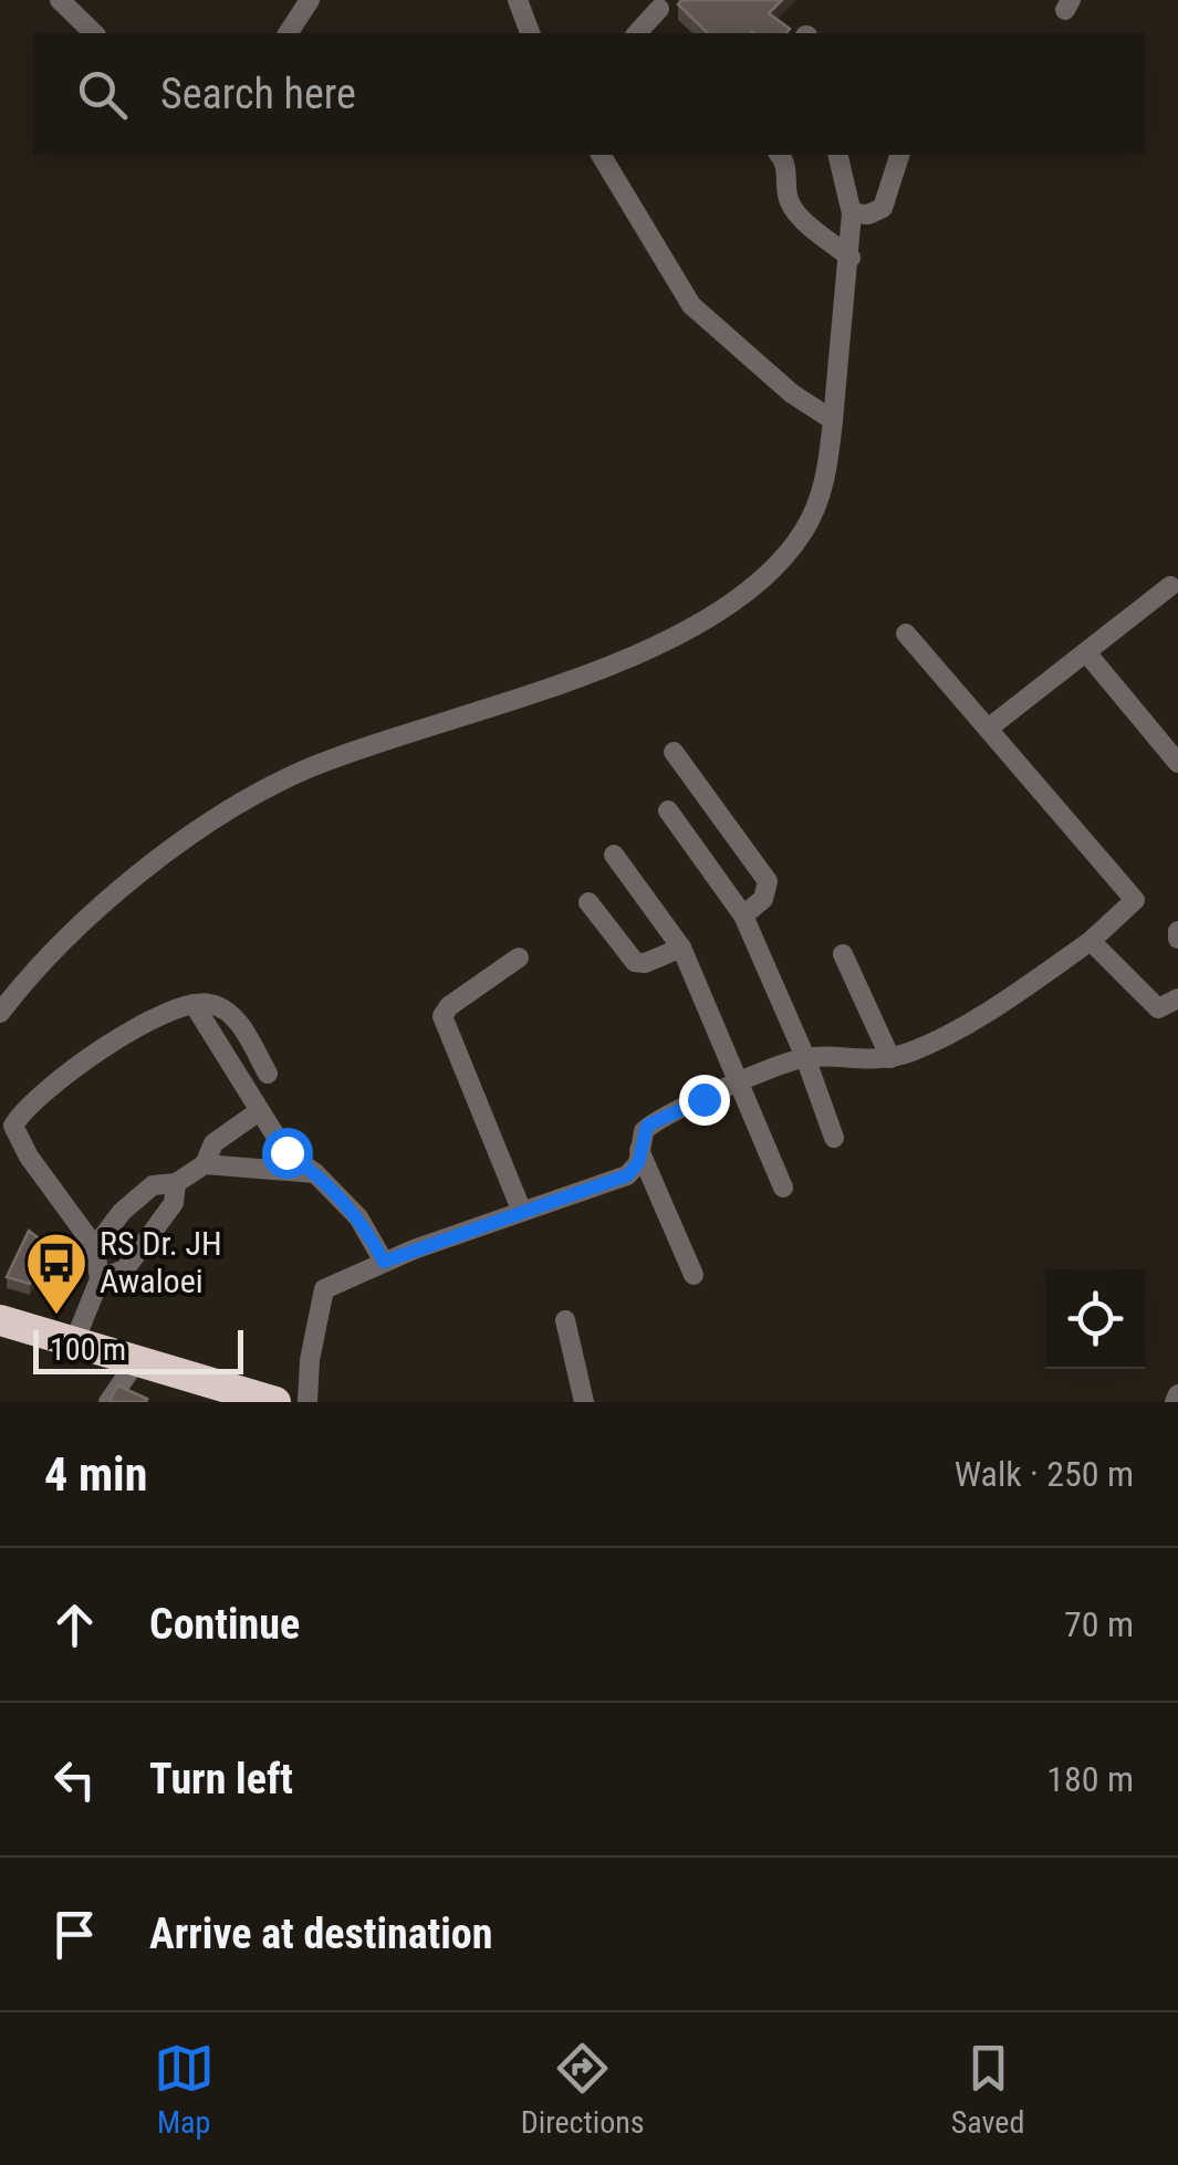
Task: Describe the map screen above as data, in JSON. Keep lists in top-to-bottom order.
{
  "places": {
    "bus stop": ["RS Dr. JH Awaloei"]
  },
  "scale_bar": "100 m",
  "page": {
    "search": "Search here",
    "scale": "100 m",
    "heading": ["4 min", "Walk · 250 m"],
    "list": [
      ["Continue", "70 m"],
      ["Turn left", "180 m"],
      "Arrive at destination"
    ],
    "nav": ["Map", "Directions", "Saved"]
  }
}
